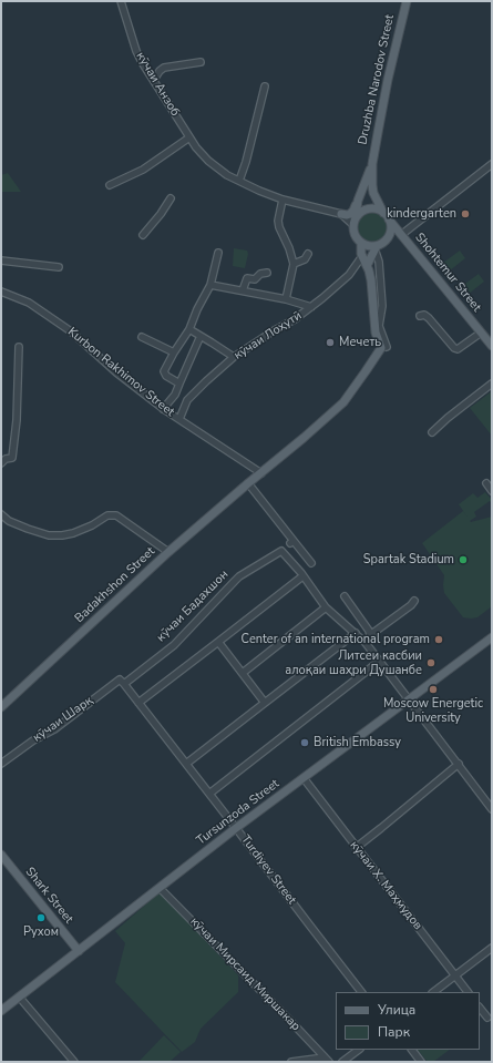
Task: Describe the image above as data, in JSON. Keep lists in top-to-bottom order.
{
  "streets": {
    "main road": [
      "Druzhba Narodov Street",
      "Shohtemur Street",
      "Badakhshon Street",
      "Tursunzoda Street",
      "Shark Street"
    ],
    "street": [
      "кӯчаи Анзоб",
      "кӯчаи Лоҳутӣ",
      "Kurbon Rakhimov Street",
      "кӯчаи Бадахшон",
      "кӯчаи Шарқ",
      "Turdiyev Street",
      "кӯчаи Х. Маҳмудов",
      "кӯчаи Мирсаид Миршакар"
    ]
  },
  "crossings": [
    ["кӯчаи Лоҳутӣ", "Kurbon Rakhimov Street"],
    ["Kurbon Rakhimov Street", "Badakhshon Street"],
    ["кӯчаи Бадахшон", "кӯчаи Шарқ"],
    ["кӯчаи Бадахшон", "Turdiyev Street"],
    ["кӯчаи Шарқ", "Turdiyev Street"],
    ["Tursunzoda Street", "Turdiyev Street"],
    ["Tursunzoda Street", "кӯчаи Х. Маҳмудов"],
    ["Tursunzoda Street", "Shark Street"],
    ["Tursunzoda Street", "кӯчаи Мирсаид Миршакар"]
  ],
  "places": [
    "kindergarten",
    "Мечеть",
    "Spartak Stadium",
    "Сenter of an international program",
    "Литсеи касбии алоқаи шаҳри Душанбе",
    "Moscow Energetic University",
    "British Embassy",
    "Рухом"
  ],
  "legend": ["Улица", "Парк"]
}
